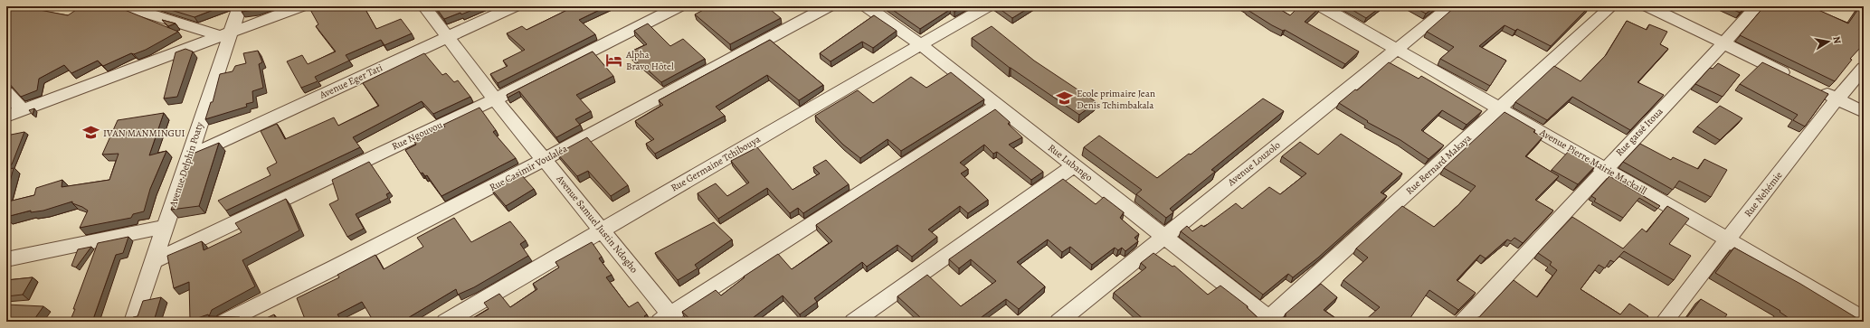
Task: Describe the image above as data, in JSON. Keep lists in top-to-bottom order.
{
  "streets": {
    "street": [
      "Avenue Eger Tati",
      "Rue gatsé Itoua",
      "Rue Ngouvou",
      "Avenue Pierre Mairie Mackaill",
      "Rue Lubango",
      "Rue Germaine Tchibouya",
      "Avenue Louzolo",
      "Avenue Delphin Poaty",
      "Rue Bernard Makaya",
      "Rue Casimir Voulaléa",
      "Rue Nehémie",
      "Avenue Samuel Justin Ndogho"
    ]
  },
  "crossings": [
    ["Avenue Eger Tati", "Avenue Delphin Poaty"],
    ["Avenue Eger Tati", "Avenue Samuel Justin Ndogho"],
    ["Rue gatsé Itoua", "Avenue Pierre Mairie Mackaill"],
    ["Rue Ngouvou", "Avenue Delphin Poaty"],
    ["Rue Ngouvou", "Avenue Samuel Justin Ndogho"],
    ["Avenue Pierre Mairie Mackaill", "Avenue Louzolo"],
    ["Avenue Pierre Mairie Mackaill", "Rue Bernard Makaya"],
    ["Avenue Pierre Mairie Mackaill", "Rue Nehémie"],
    ["Rue Lubango", "Rue Germaine Tchibouya"],
    ["Rue Lubango", "Avenue Louzolo"],
    ["Rue Lubango", "Rue Bernard Makaya"],
    ["Rue Germaine Tchibouya", "Avenue Samuel Justin Ndogho"],
    ["Rue Casimir Voulaléa", "Avenue Samuel Justin Ndogho"]
  ],
  "places": {
    "hotel": ["Alpha Bravo Hôtel"],
    "school or university": ["Ecole primaire Jean Denis Tchimbakala", "IVAN MANMINGUI"]
  },
  "north": "right"
}
